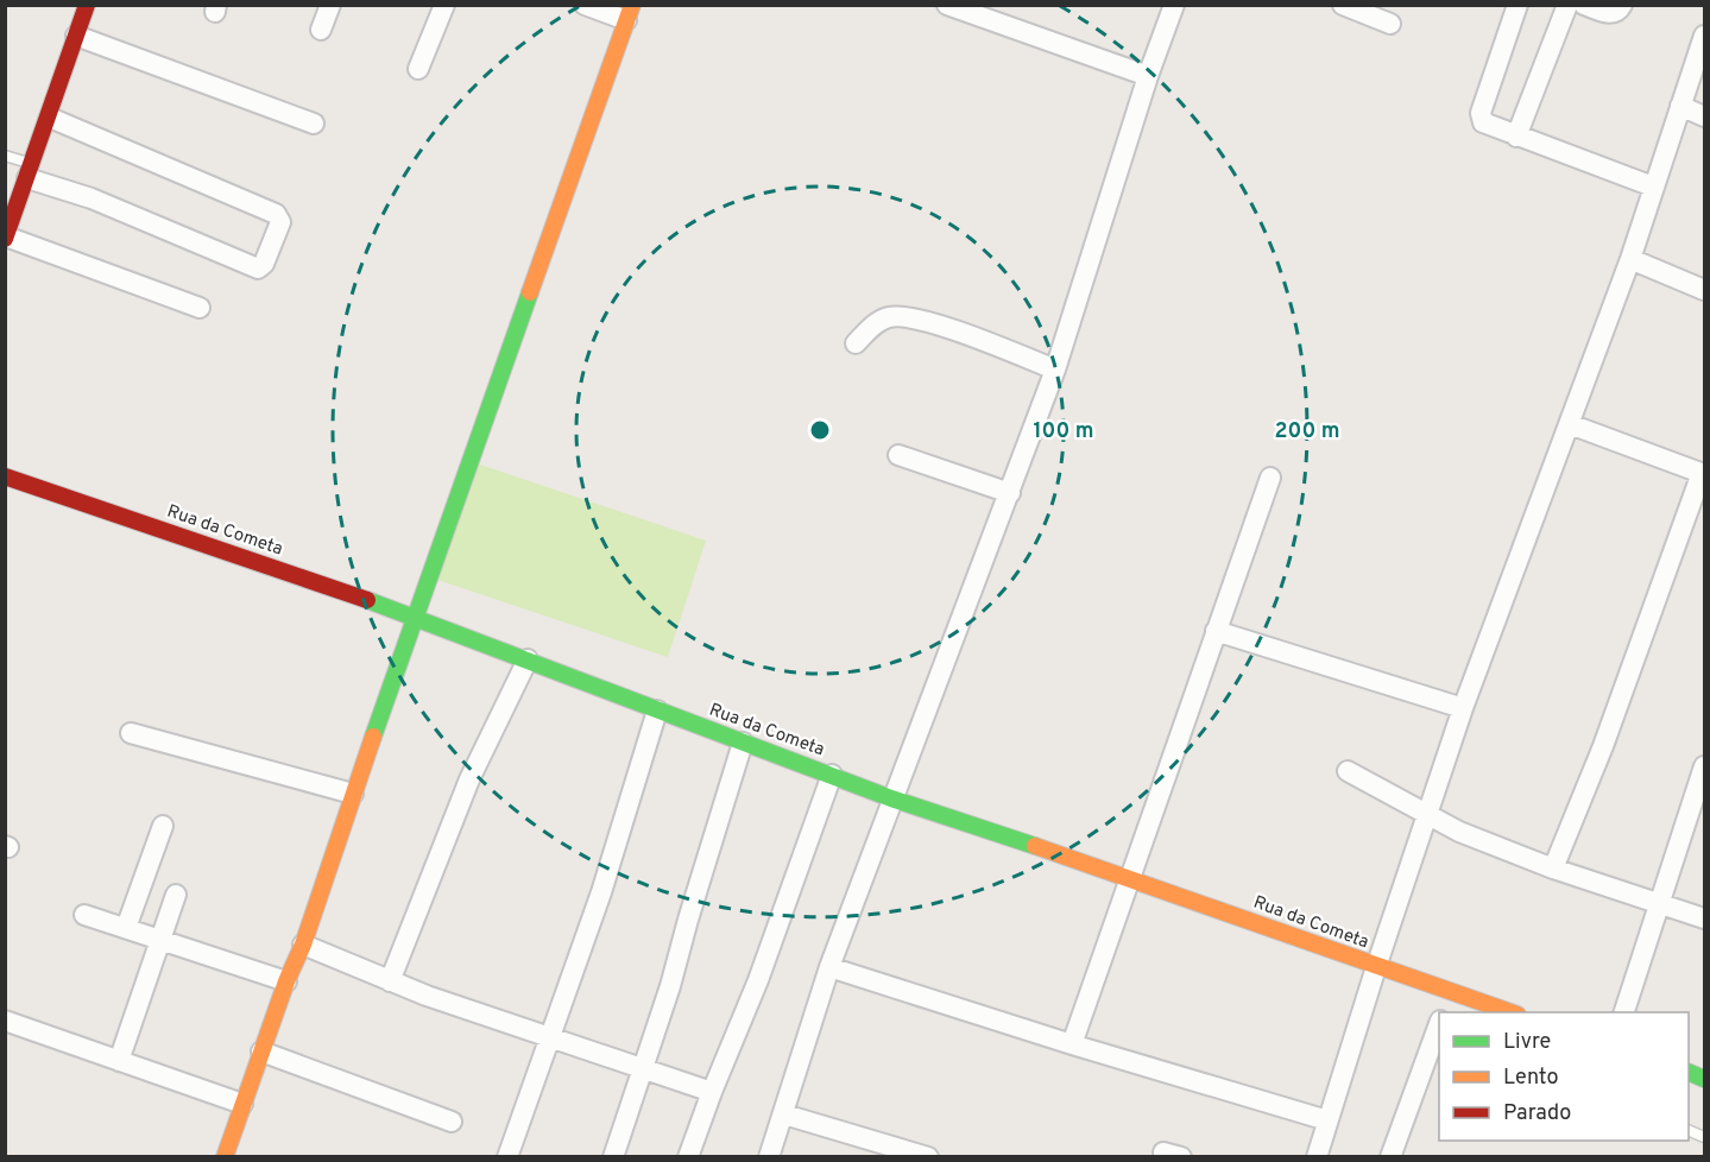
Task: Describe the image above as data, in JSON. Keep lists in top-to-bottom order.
{
  "streets": {
    "street": ["Rua da Cometa"]
  },
  "legend": ["Livre", "Lento", "Parado"],
  "rings": ["100 m", "200 m"]
}
